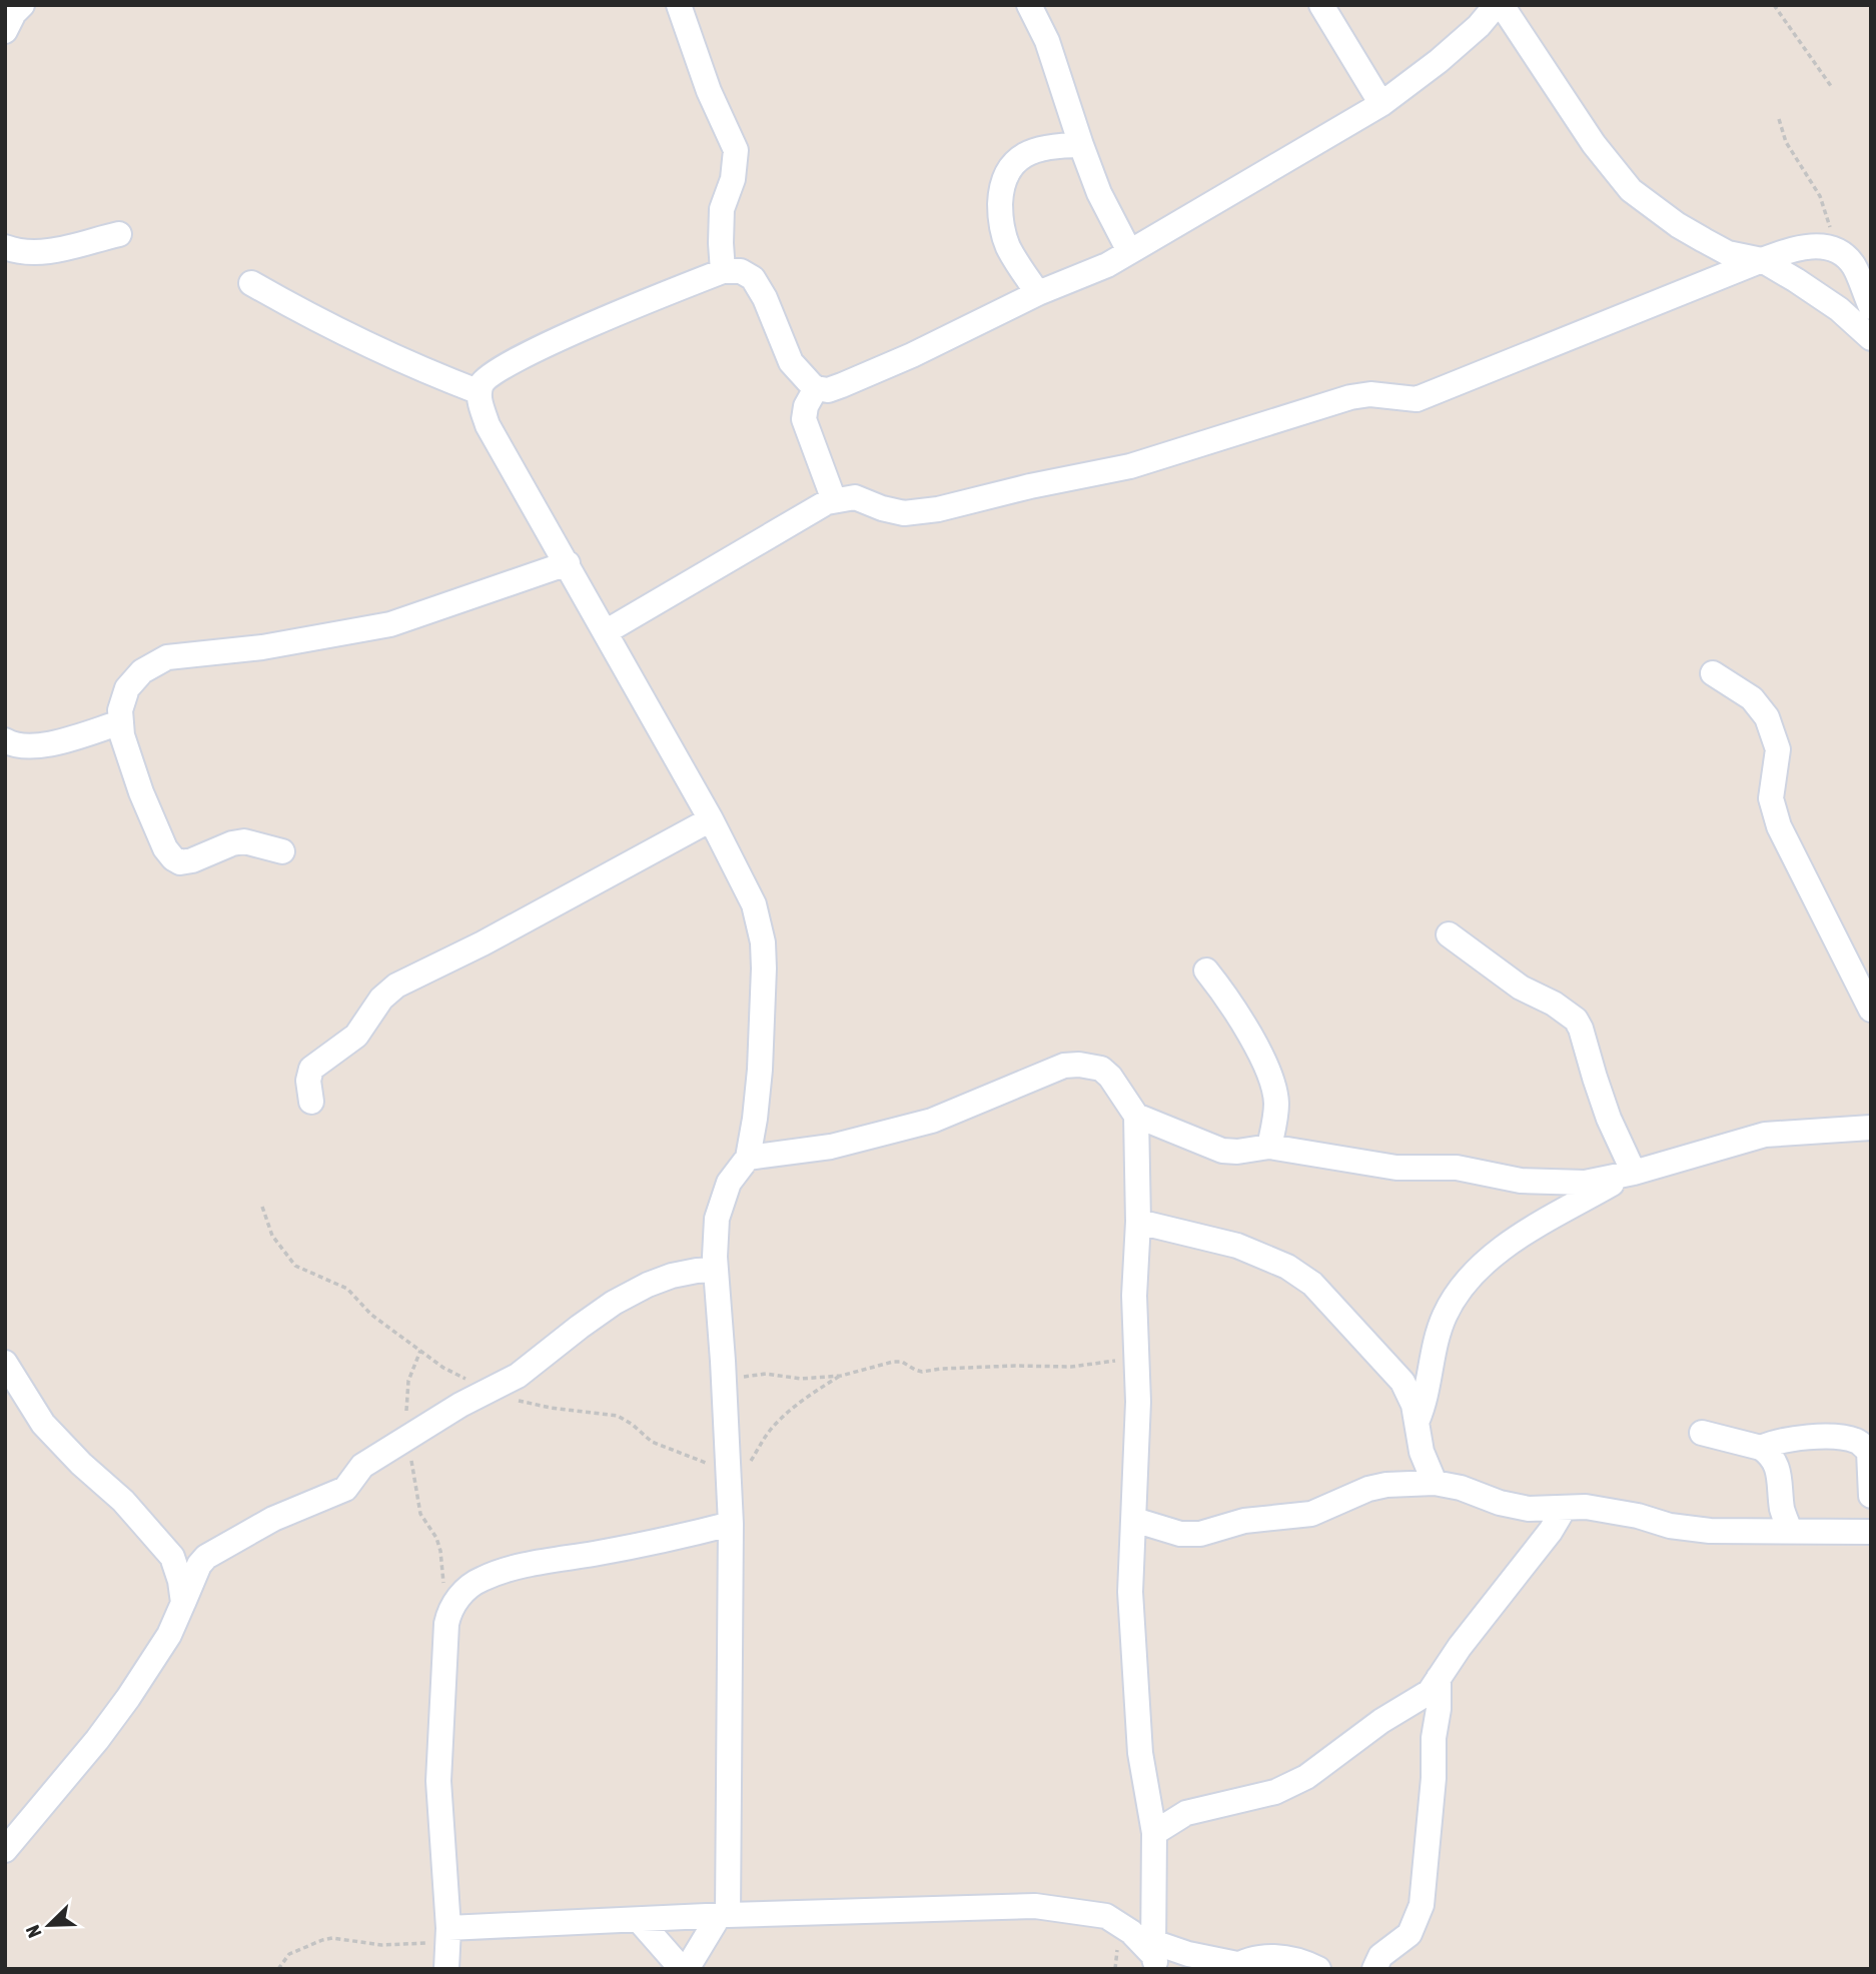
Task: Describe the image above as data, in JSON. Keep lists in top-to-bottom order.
{
  "north": "bottom left"
}
